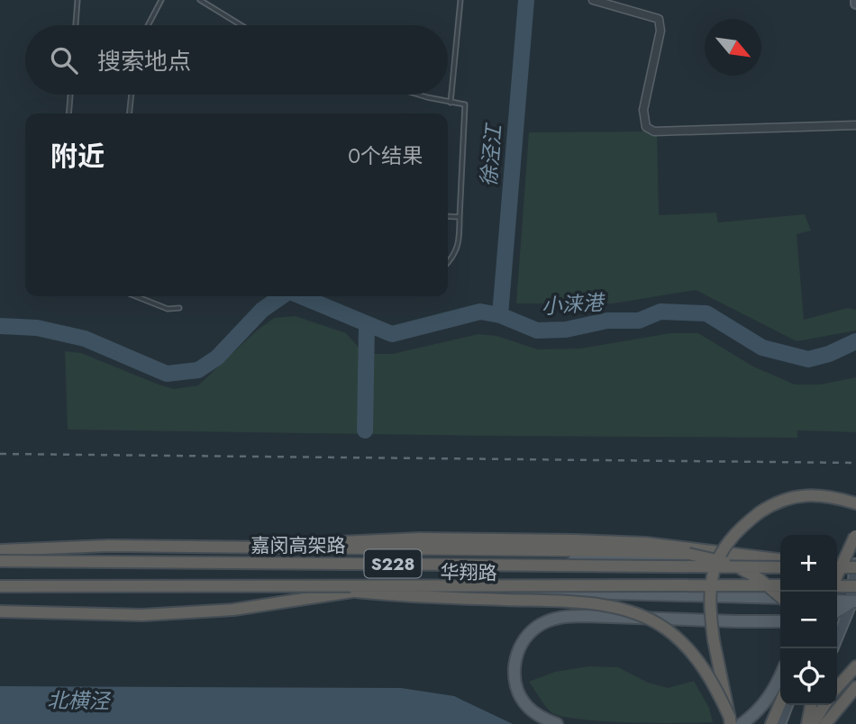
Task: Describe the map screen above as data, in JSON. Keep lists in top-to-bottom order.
{
  "streets": {
    "highway": ["嘉闵高架路", "S228"],
    "main road": ["华翔路"]
  },
  "crossings": [
    ["嘉闵高架路", "华翔路"]
  ],
  "water": ["徐泾江", "小涞港", "北横泾"],
  "north": "bottom right",
  "page": {
    "search": "搜索地点",
    "heading": ["附近", "0个结果"],
    "map_buttons": ["+", "−"]
  }
}
